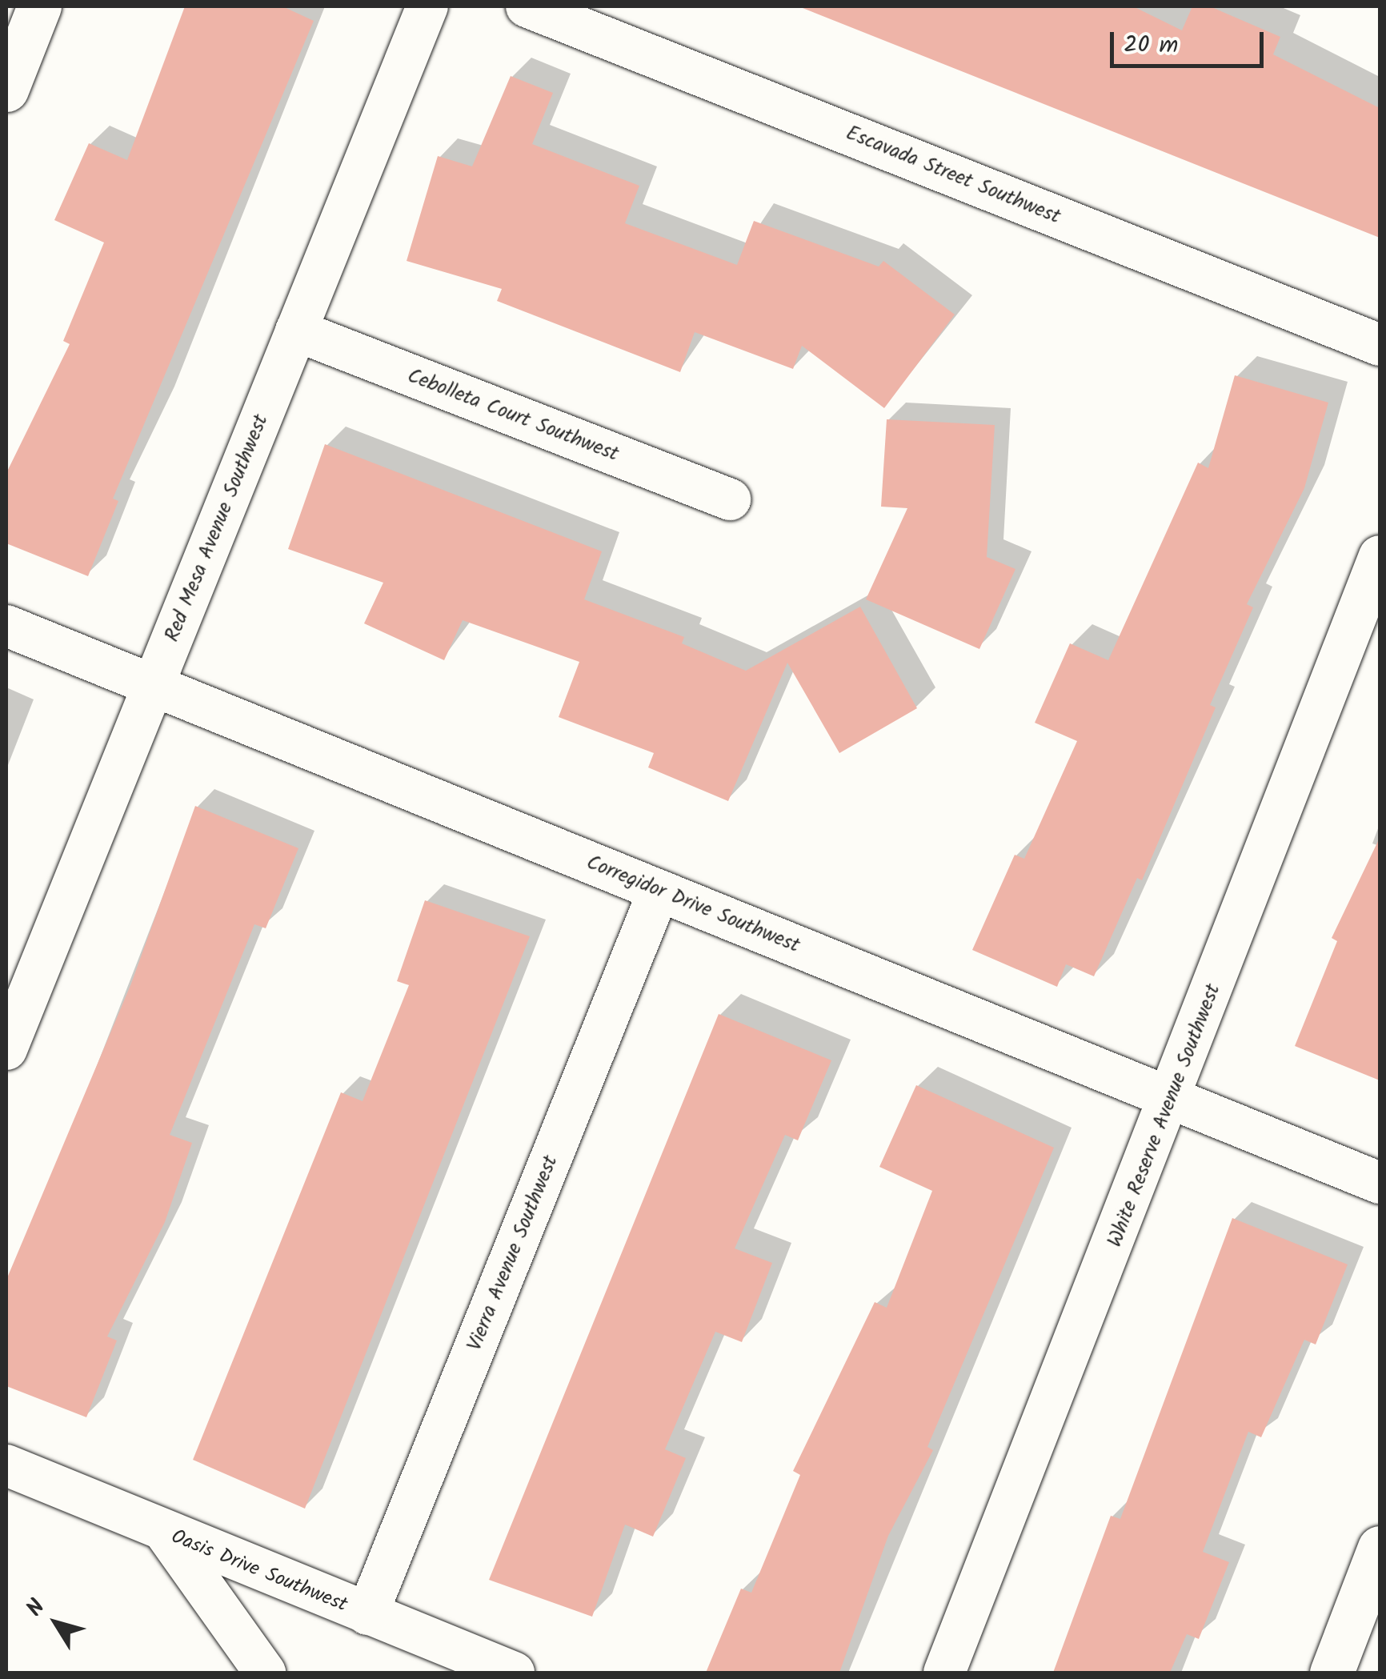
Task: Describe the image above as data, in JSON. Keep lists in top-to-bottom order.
{
  "streets": {
    "street": [
      "Escavada Street Southwest",
      "Cebolleta Court Southwest",
      "Red Mesa Avenue Southwest",
      "Corregidor Drive Southwest",
      "White Reserve Avenue Southwest",
      "Vierra Avenue Southwest",
      "Oasis Drive Southwest"
    ]
  },
  "crossings": [
    ["Cebolleta Court Southwest", "Red Mesa Avenue Southwest"],
    ["Red Mesa Avenue Southwest", "Corregidor Drive Southwest"],
    ["Corregidor Drive Southwest", "White Reserve Avenue Southwest"],
    ["Corregidor Drive Southwest", "Vierra Avenue Southwest"],
    ["Vierra Avenue Southwest", "Oasis Drive Southwest"]
  ],
  "scale_bar": "20 m",
  "north": "top left"
}
